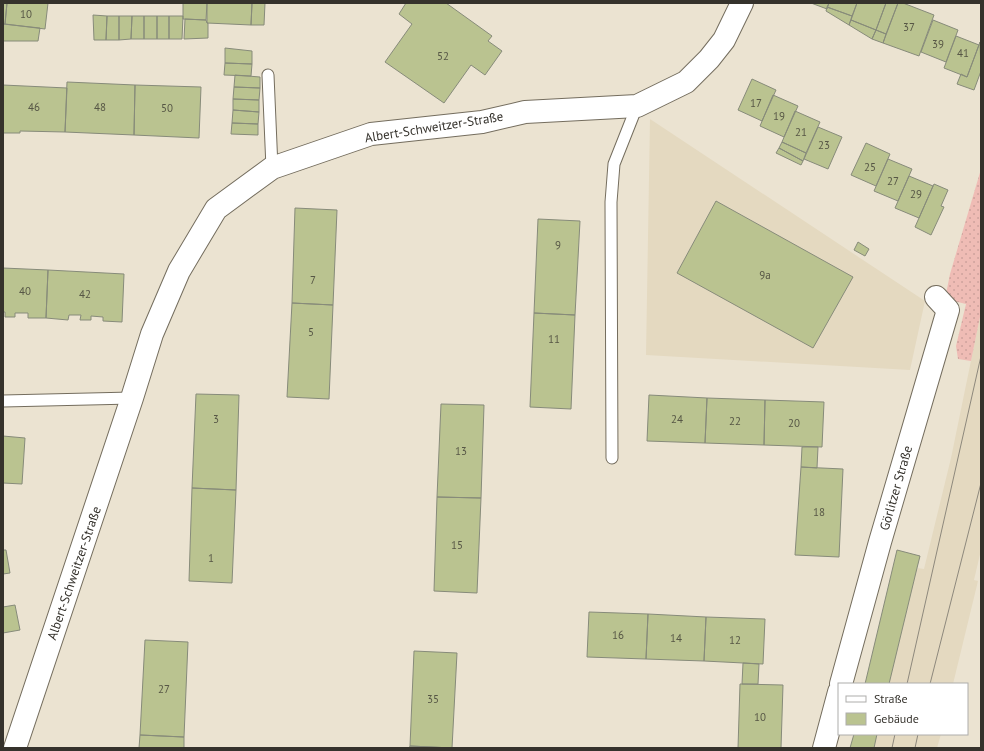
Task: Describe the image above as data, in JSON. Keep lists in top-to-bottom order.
{
  "streets": {
    "street": ["Albert-Schweitzer-Straße", "Görlitzer Straße"]
  },
  "house_numbers": [
    "10",
    "37",
    "39",
    "41",
    "52",
    "17",
    "46",
    "48",
    "50",
    "19",
    "21",
    "23",
    "25",
    "27",
    "29",
    "9",
    "9a",
    "7",
    "40",
    "42",
    "5",
    "11",
    "3",
    "24",
    "22",
    "20",
    "13",
    "18",
    "15",
    "1",
    "16",
    "14",
    "12",
    "27",
    "35",
    "10"
  ],
  "legend": ["Straße", "Gebäude"]
}
